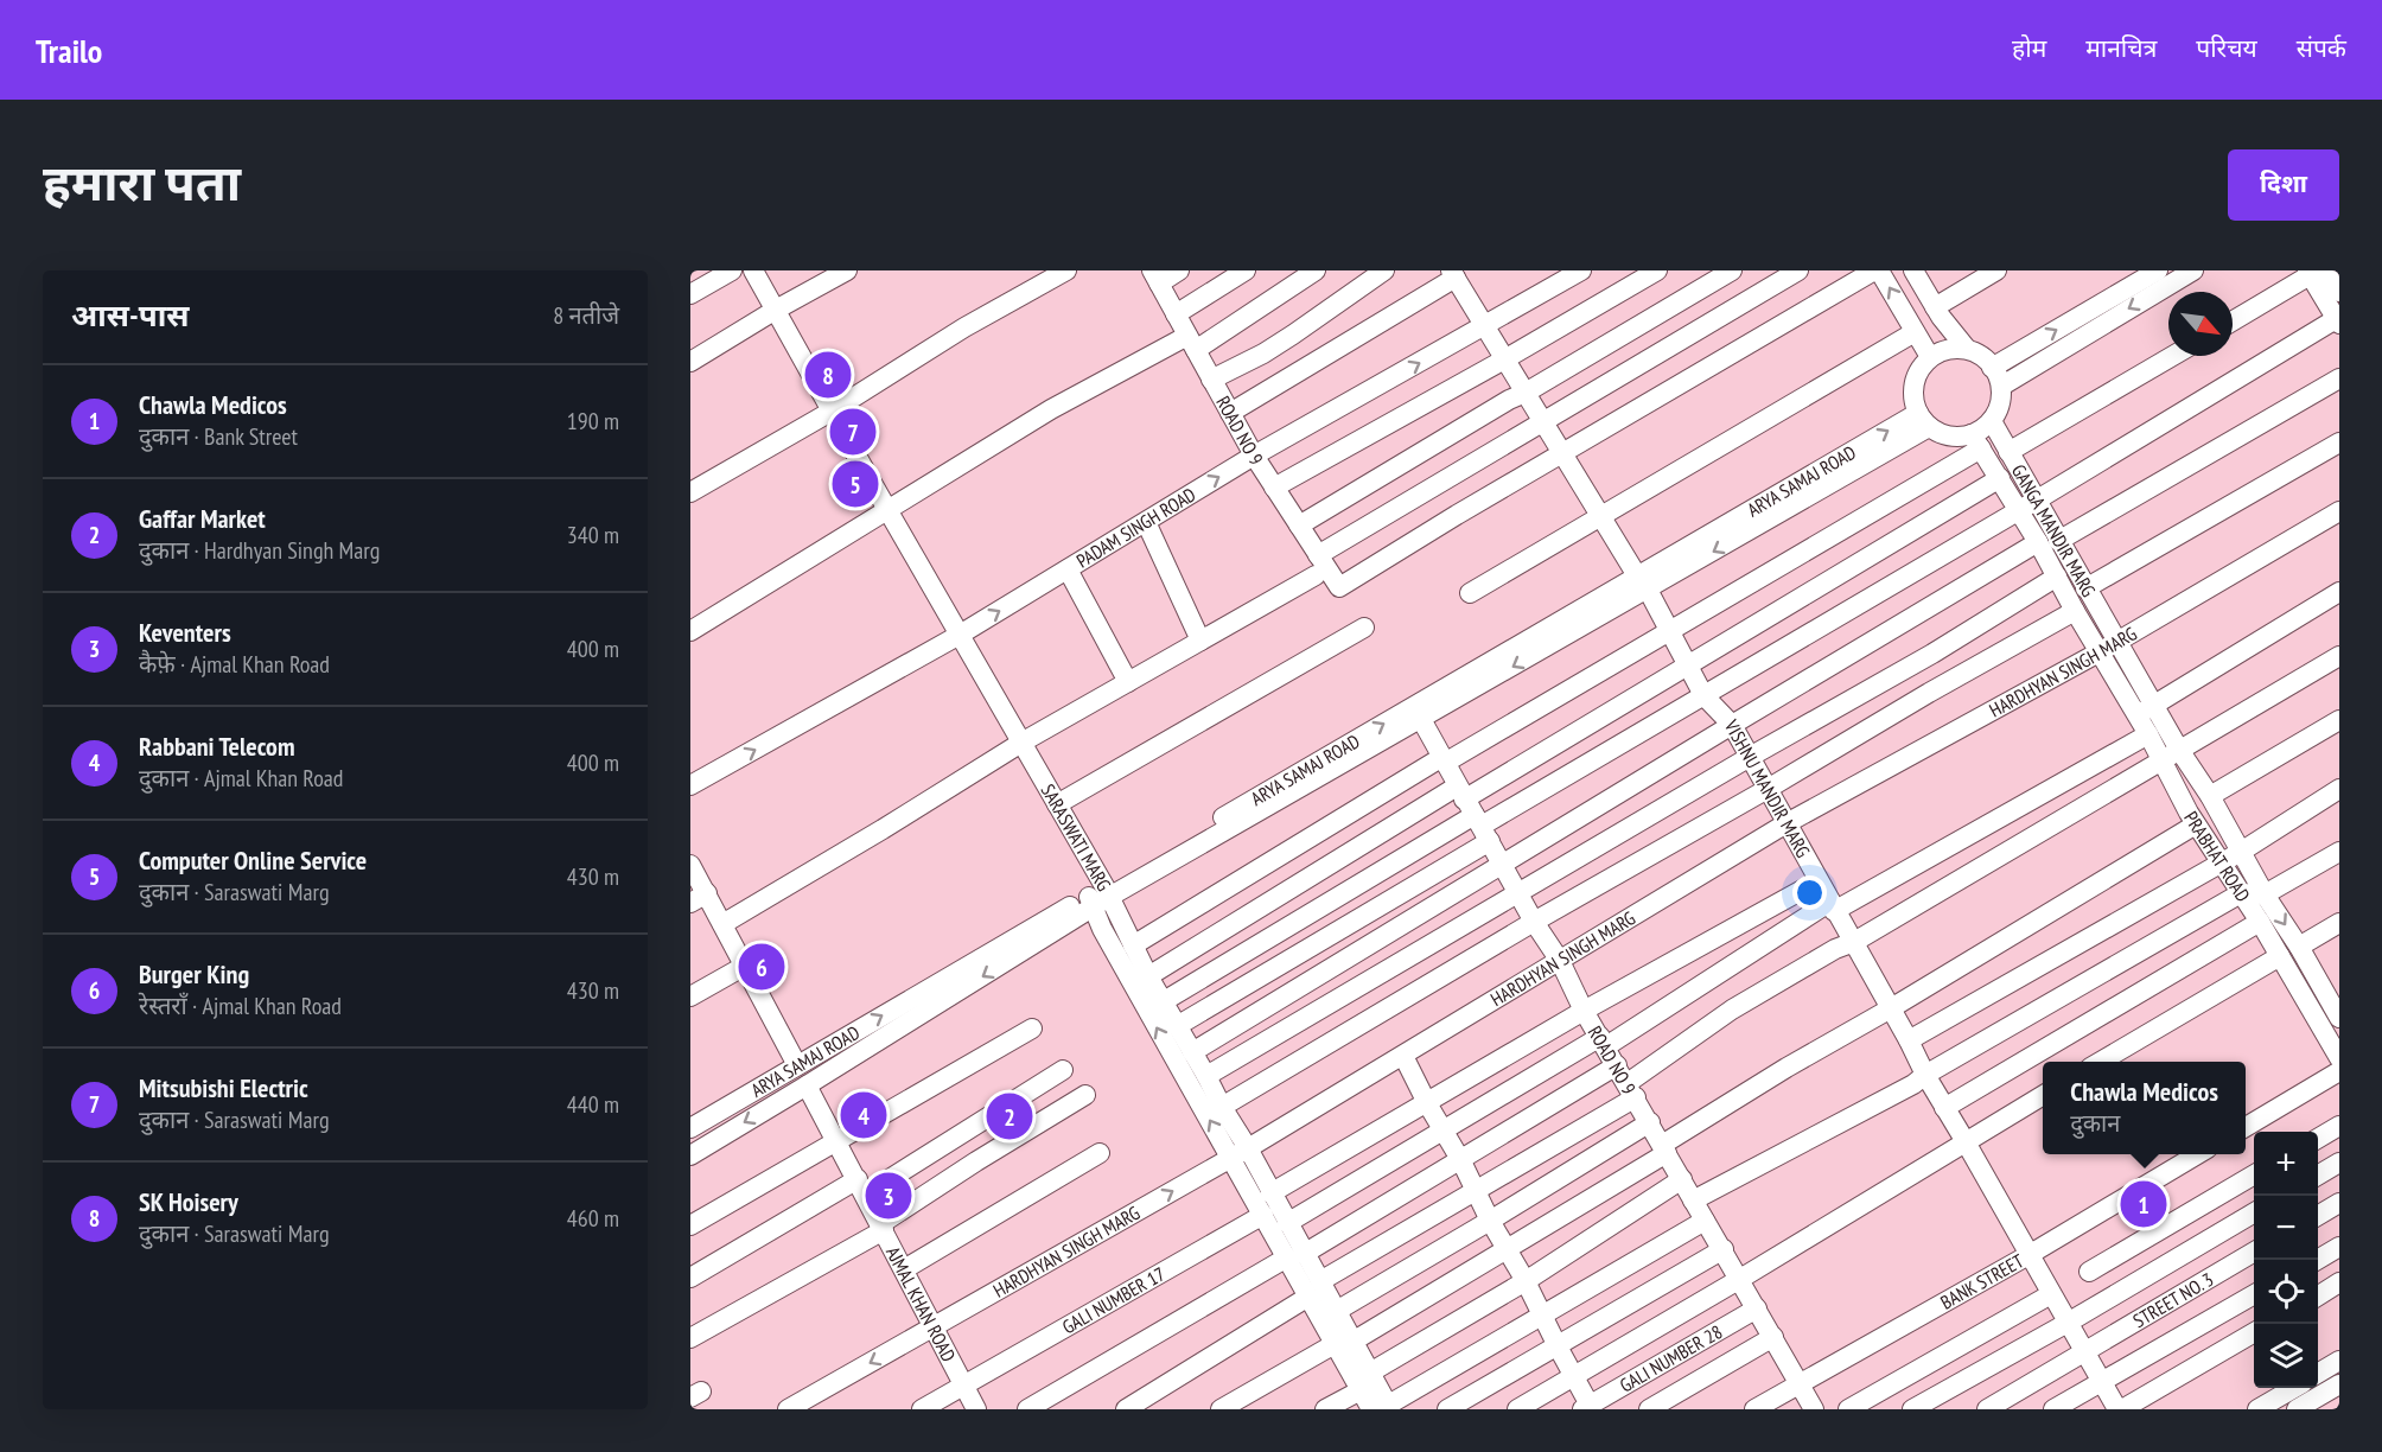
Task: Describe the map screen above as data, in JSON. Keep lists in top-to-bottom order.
{
  "streets": {
    "street": [
      "ROAD NO 9",
      "ARYA SAMAJ ROAD",
      "PADAM SINGH ROAD",
      "GANGA MANDIR MARG",
      "HARDHYAN SINGH MARG",
      "VISHNU MANDIR MARG",
      "SARASWATI MARG",
      "PRABHAT ROAD",
      "BANK STREET",
      "GALI NUMBER 17",
      "STREET NO. 3",
      "AJMAL KHAN ROAD",
      "GALI NUMBER 28"
    ]
  },
  "crossings": [
    ["ROAD NO 9", "ARYA SAMAJ ROAD"],
    ["ROAD NO 9", "PADAM SINGH ROAD"],
    ["ROAD NO 9", "HARDHYAN SINGH MARG"],
    ["ROAD NO 9", "VISHNU MANDIR MARG"],
    ["ROAD NO 9", "BANK STREET"],
    ["ROAD NO 9", "GALI NUMBER 28"],
    ["ARYA SAMAJ ROAD", "GANGA MANDIR MARG"],
    ["ARYA SAMAJ ROAD", "VISHNU MANDIR MARG"],
    ["ARYA SAMAJ ROAD", "SARASWATI MARG"],
    ["PADAM SINGH ROAD", "VISHNU MANDIR MARG"],
    ["PADAM SINGH ROAD", "SARASWATI MARG"],
    ["GANGA MANDIR MARG", "HARDHYAN SINGH MARG"],
    ["GANGA MANDIR MARG", "PRABHAT ROAD"],
    ["HARDHYAN SINGH MARG", "VISHNU MANDIR MARG"],
    ["HARDHYAN SINGH MARG", "SARASWATI MARG"],
    ["HARDHYAN SINGH MARG", "PRABHAT ROAD"],
    ["HARDHYAN SINGH MARG", "AJMAL KHAN ROAD"],
    ["VISHNU MANDIR MARG", "BANK STREET"],
    ["VISHNU MANDIR MARG", "STREET NO. 3"],
    ["SARASWATI MARG", "GALI NUMBER 17"],
    ["GALI NUMBER 17", "AJMAL KHAN ROAD"]
  ],
  "north": "bottom right",
  "page": {
    "header": "Trailo",
    "nav": [
      "होम",
      "मानचित्र",
      "परिचय",
      "संपर्क"
    ],
    "title": "हमारा पता",
    "buttons": "दिशा",
    "heading": ["आस-पास", "8 नतीजे"],
    "pins": [
      "8",
      "7",
      "5",
      "6",
      "4",
      "2",
      "3",
      "1"
    ],
    "list": [
      {
        "mark": "1",
        "name": "Chawla Medicos",
        "note": "दुकान · Bank Street",
        "value": "190 m"
      },
      {
        "mark": "2",
        "name": "Gaffar Market",
        "note": "दुकान · Hardhyan Singh Marg",
        "value": "340 m"
      },
      {
        "mark": "3",
        "name": "Keventers",
        "note": "कैफ़े · Ajmal Khan Road",
        "value": "400 m"
      },
      {
        "mark": "4",
        "name": "Rabbani Telecom",
        "note": "दुकान · Ajmal Khan Road",
        "value": "400 m"
      },
      {
        "mark": "5",
        "name": "Computer Online Service",
        "note": "दुकान · Saraswati Marg",
        "value": "430 m"
      },
      {
        "mark": "6",
        "name": "Burger King",
        "note": "रेस्तराँ · Ajmal Khan Road",
        "value": "430 m"
      },
      {
        "mark": "7",
        "name": "Mitsubishi Electric",
        "note": "दुकान · Saraswati Marg",
        "value": "440 m"
      },
      {
        "mark": "8",
        "name": "SK Hoisery",
        "note": "दुकान · Saraswati Marg",
        "value": "460 m"
      }
    ],
    "popup": ["Chawla Medicos", "दुकान"],
    "map_buttons": ["+", "−"]
  }
}
